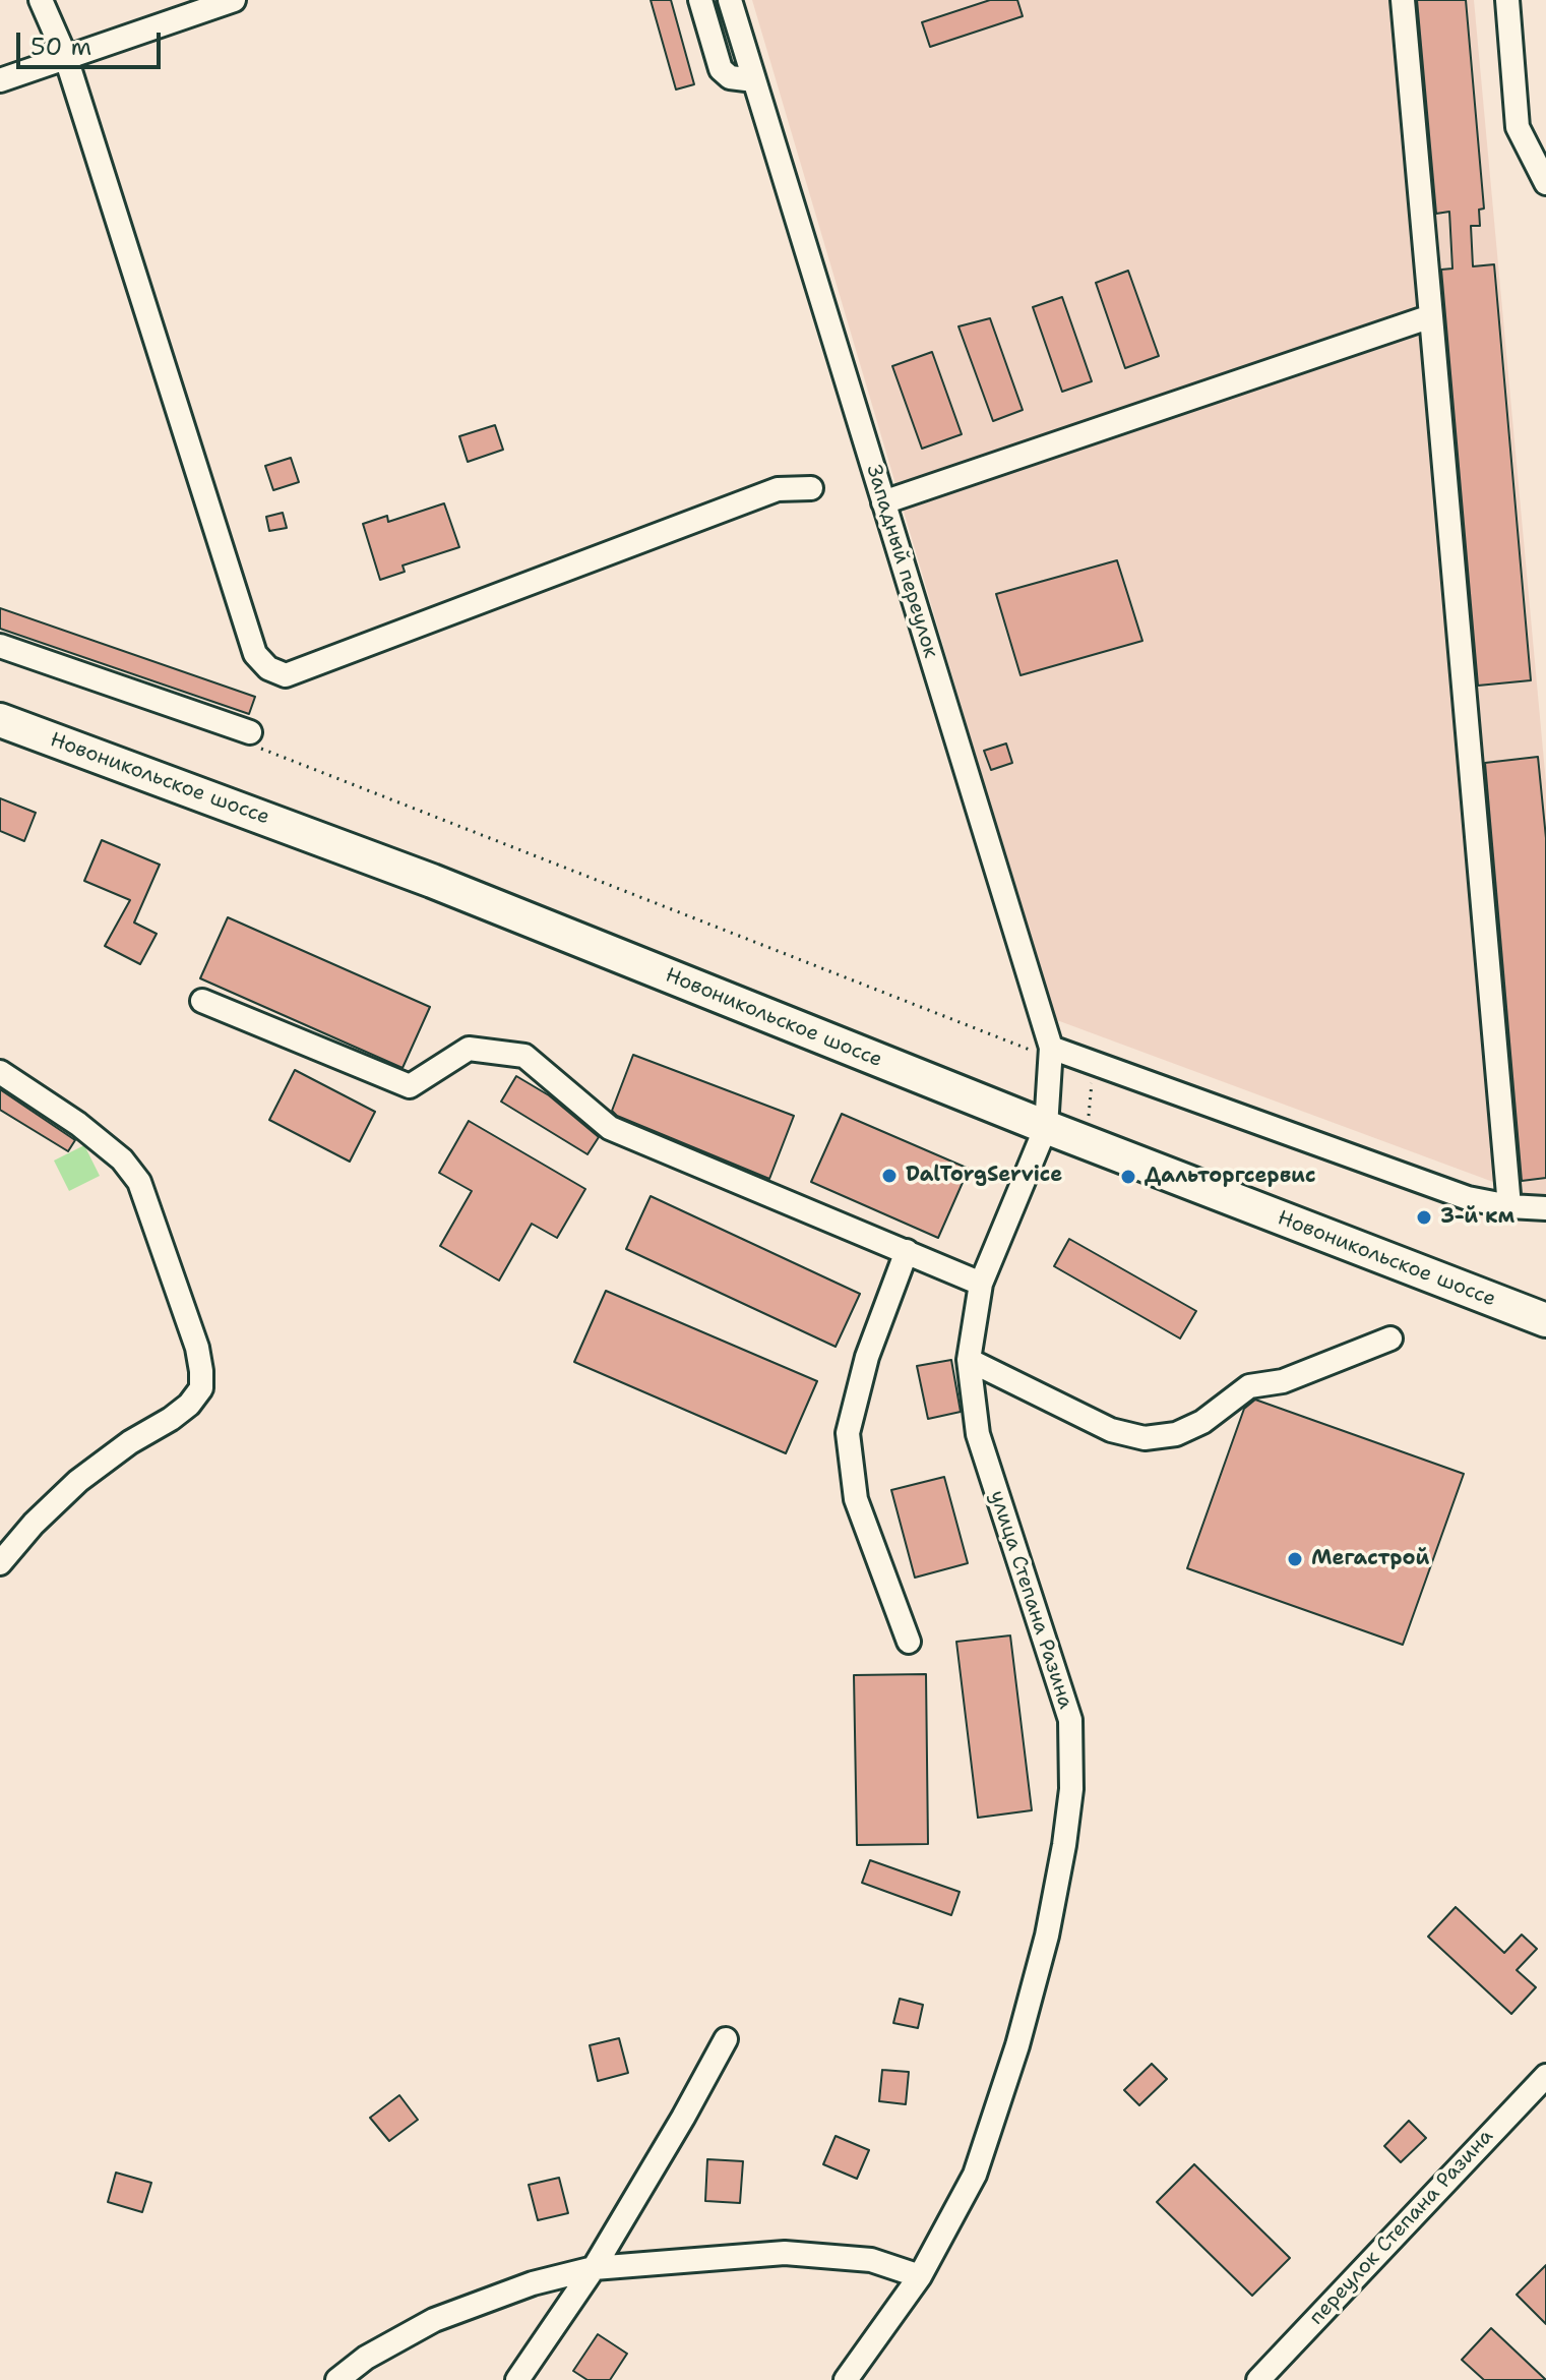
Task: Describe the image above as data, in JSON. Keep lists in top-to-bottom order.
{
  "streets": {
    "highway": ["Новоникольское шоссе"],
    "street": ["Западный переулок", "улица Степана Разина", "переулок Степана Разина"]
  },
  "crossings": [
    ["Западный переулок", "Новоникольское шоссе"],
    ["Западный переулок", "улица Степана Разина"],
    ["Новоникольское шоссе", "улица Степана Разина"]
  ],
  "places": [
    "DalTorgService",
    "Дальторгсервис",
    "3-й км",
    "Мегастрой"
  ],
  "scale_bar": "50 m"
}
